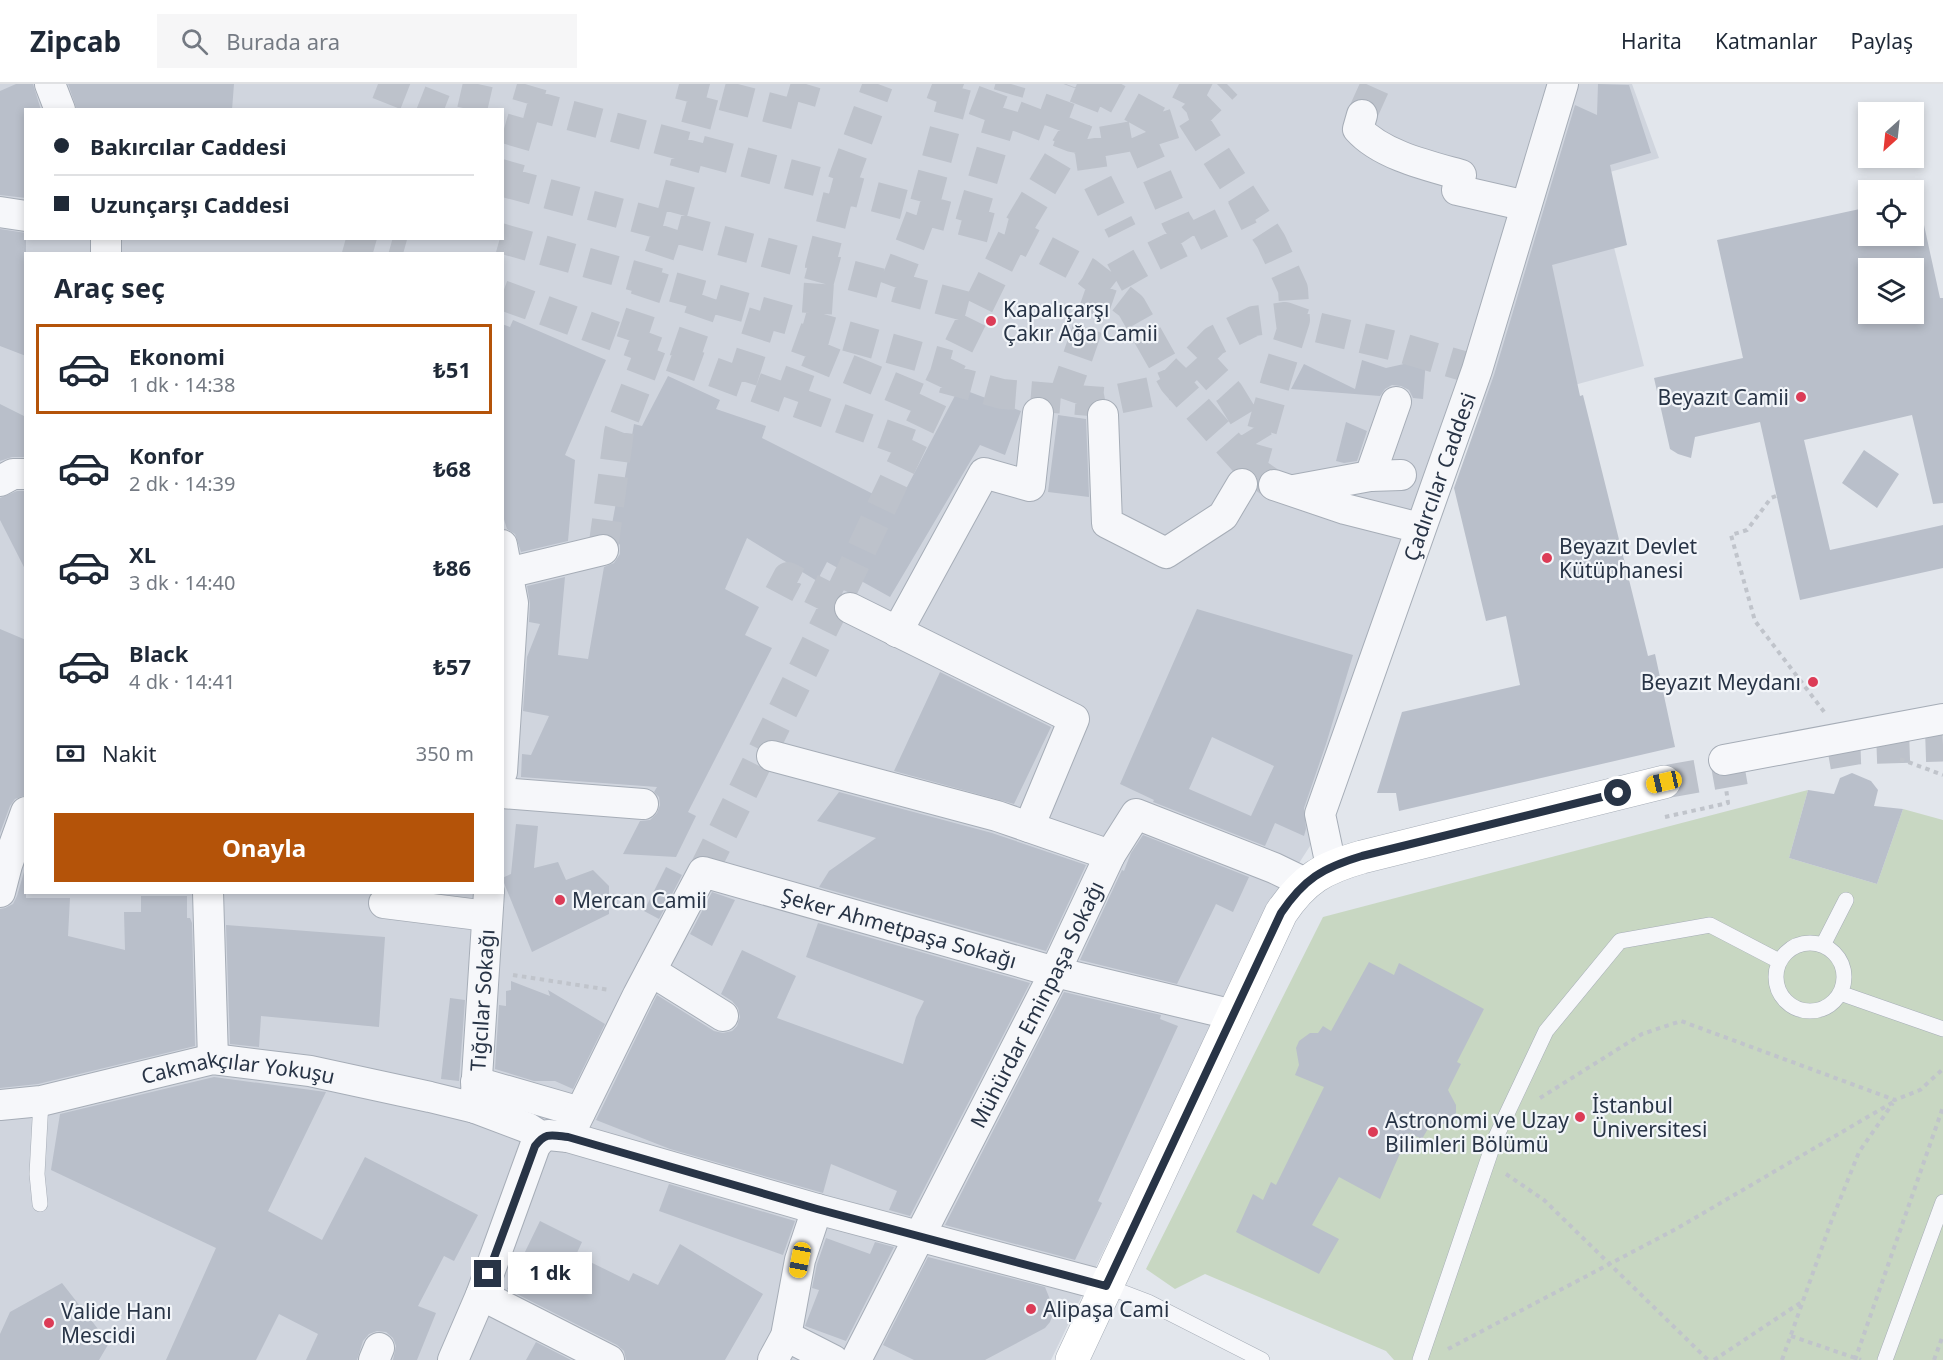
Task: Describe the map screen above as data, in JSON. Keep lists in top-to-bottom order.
{
  "streets": {
    "street": [
      "Çadırcılar Caddesi",
      "Şeker Ahmetpaşa Sokağı",
      "Tığcılar Sokağı",
      "Mühürdar Eminpaşa Sokağı",
      "Cakmakçılar Yokuşu"
    ]
  },
  "crossings": [
    ["Şeker Ahmetpaşa Sokağı", "Mühürdar Eminpaşa Sokağı"],
    ["Tığcılar Sokağı", "Cakmakçılar Yokuşu"]
  ],
  "places": [
    "Kapalıçarşı Çakır Ağa Camii",
    "Beyazıt Camii",
    "Beyazıt Devlet Kütüphanesi",
    "Beyazıt Meydanı",
    "Mercan Camii",
    "İstanbul Üniversitesi",
    "Astronomi ve Uzay Bilimleri Bölümü",
    "Alipaşa Cami",
    "Valide Hanı Mescidi"
  ],
  "north": "bottom left",
  "page": {
    "header": "Zipcab",
    "search": "Burada ara",
    "nav": ["Harita", "Katmanlar", "Paylaş"],
    "banner": ["Bakırcılar Caddesi", "Uzunçarşı Caddesi"],
    "heading": "Araç seç",
    "list": [
      {
        "name": "Ekonomi",
        "note": "1 dk · 14:38",
        "value": "₺51"
      },
      {
        "name": "Konfor",
        "note": "2 dk · 14:39",
        "value": "₺68"
      },
      {
        "name": "XL",
        "note": "3 dk · 14:40",
        "value": "₺86"
      },
      {
        "name": "Black",
        "note": "4 dk · 14:41",
        "value": "₺57"
      }
    ],
    "pay": ["Nakit", "350 m"],
    "buttons": "Onayla",
    "bubble": "1 dk"
  }
}
